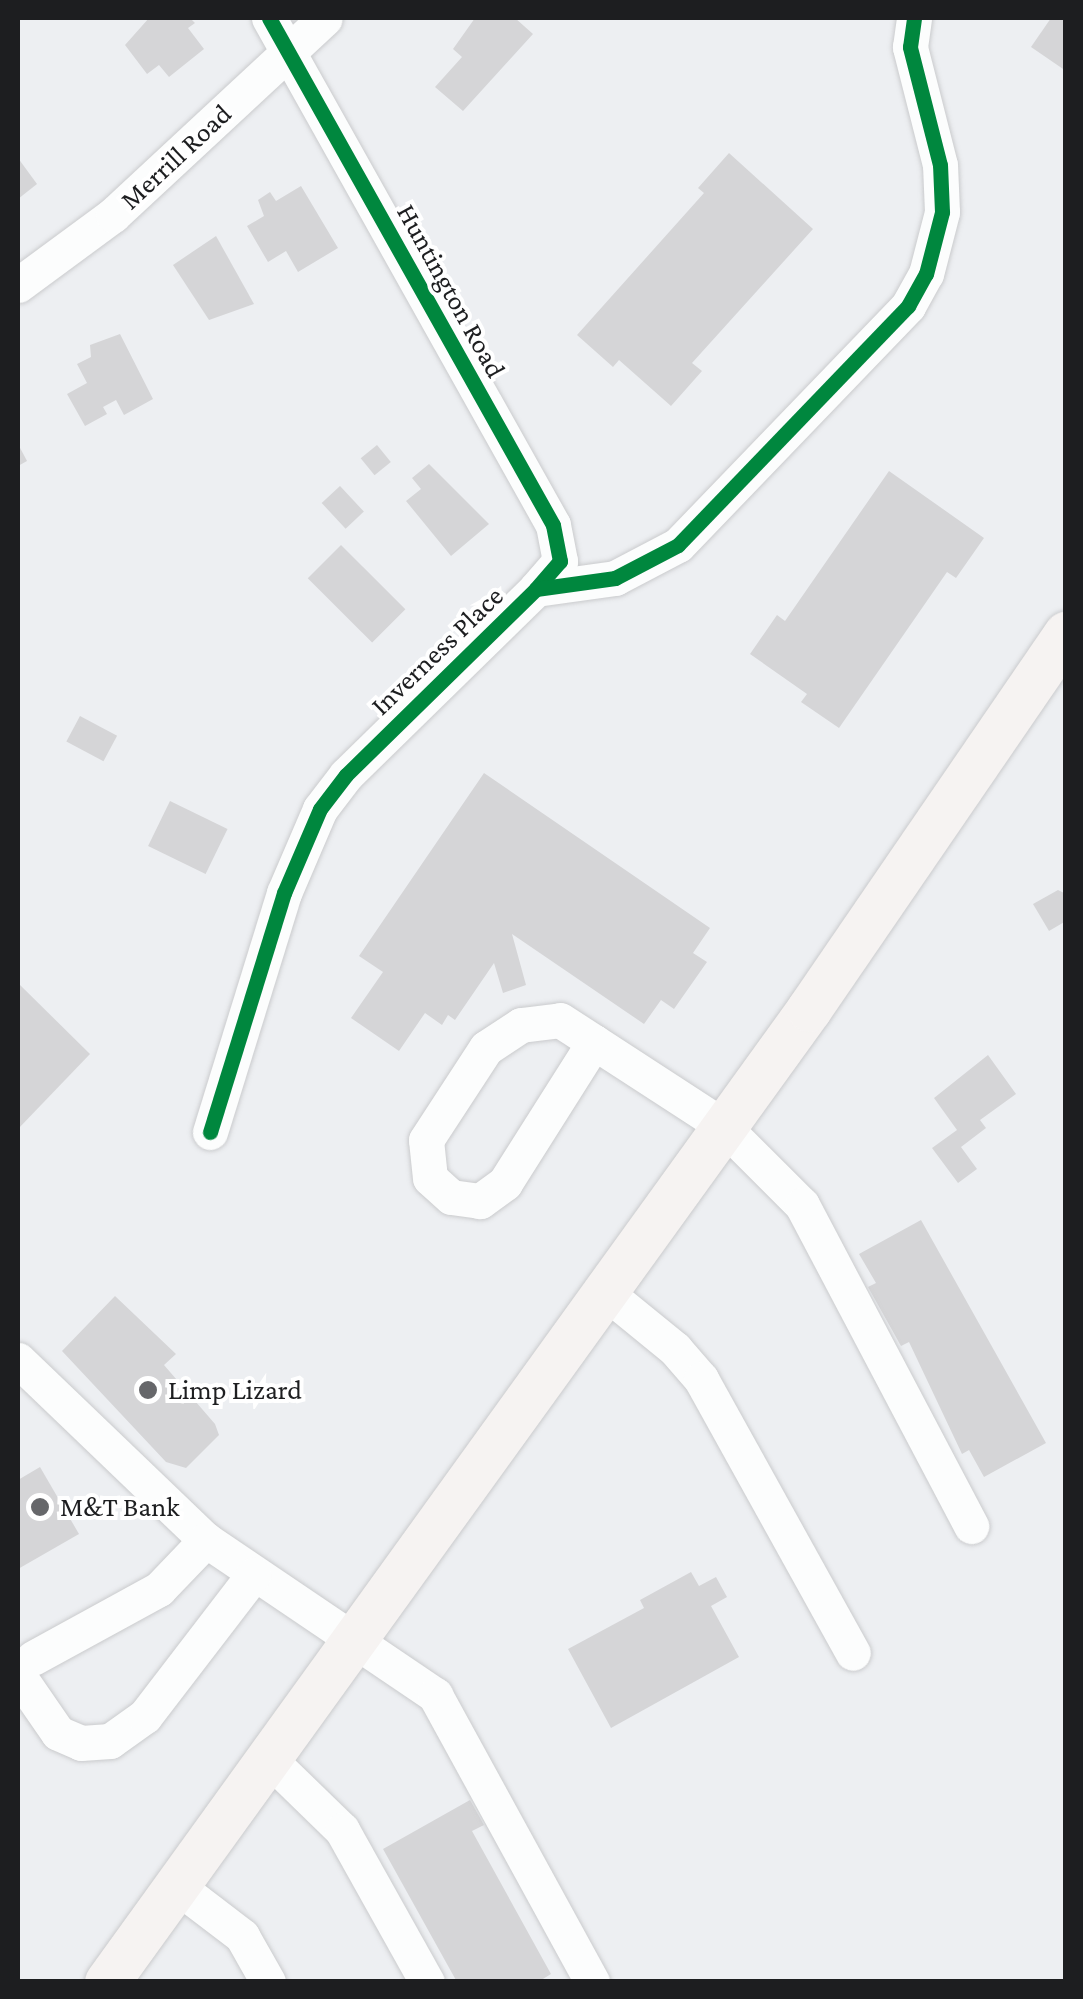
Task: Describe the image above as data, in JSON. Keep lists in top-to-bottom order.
{
  "streets": {
    "street": ["Merrill Road", "Huntington Road", "Inverness Place"]
  },
  "crossings": [
    ["Merrill Road", "Huntington Road"],
    ["Huntington Road", "Inverness Place"]
  ],
  "places": ["Limp Lizard", "M&T Bank"]
}
